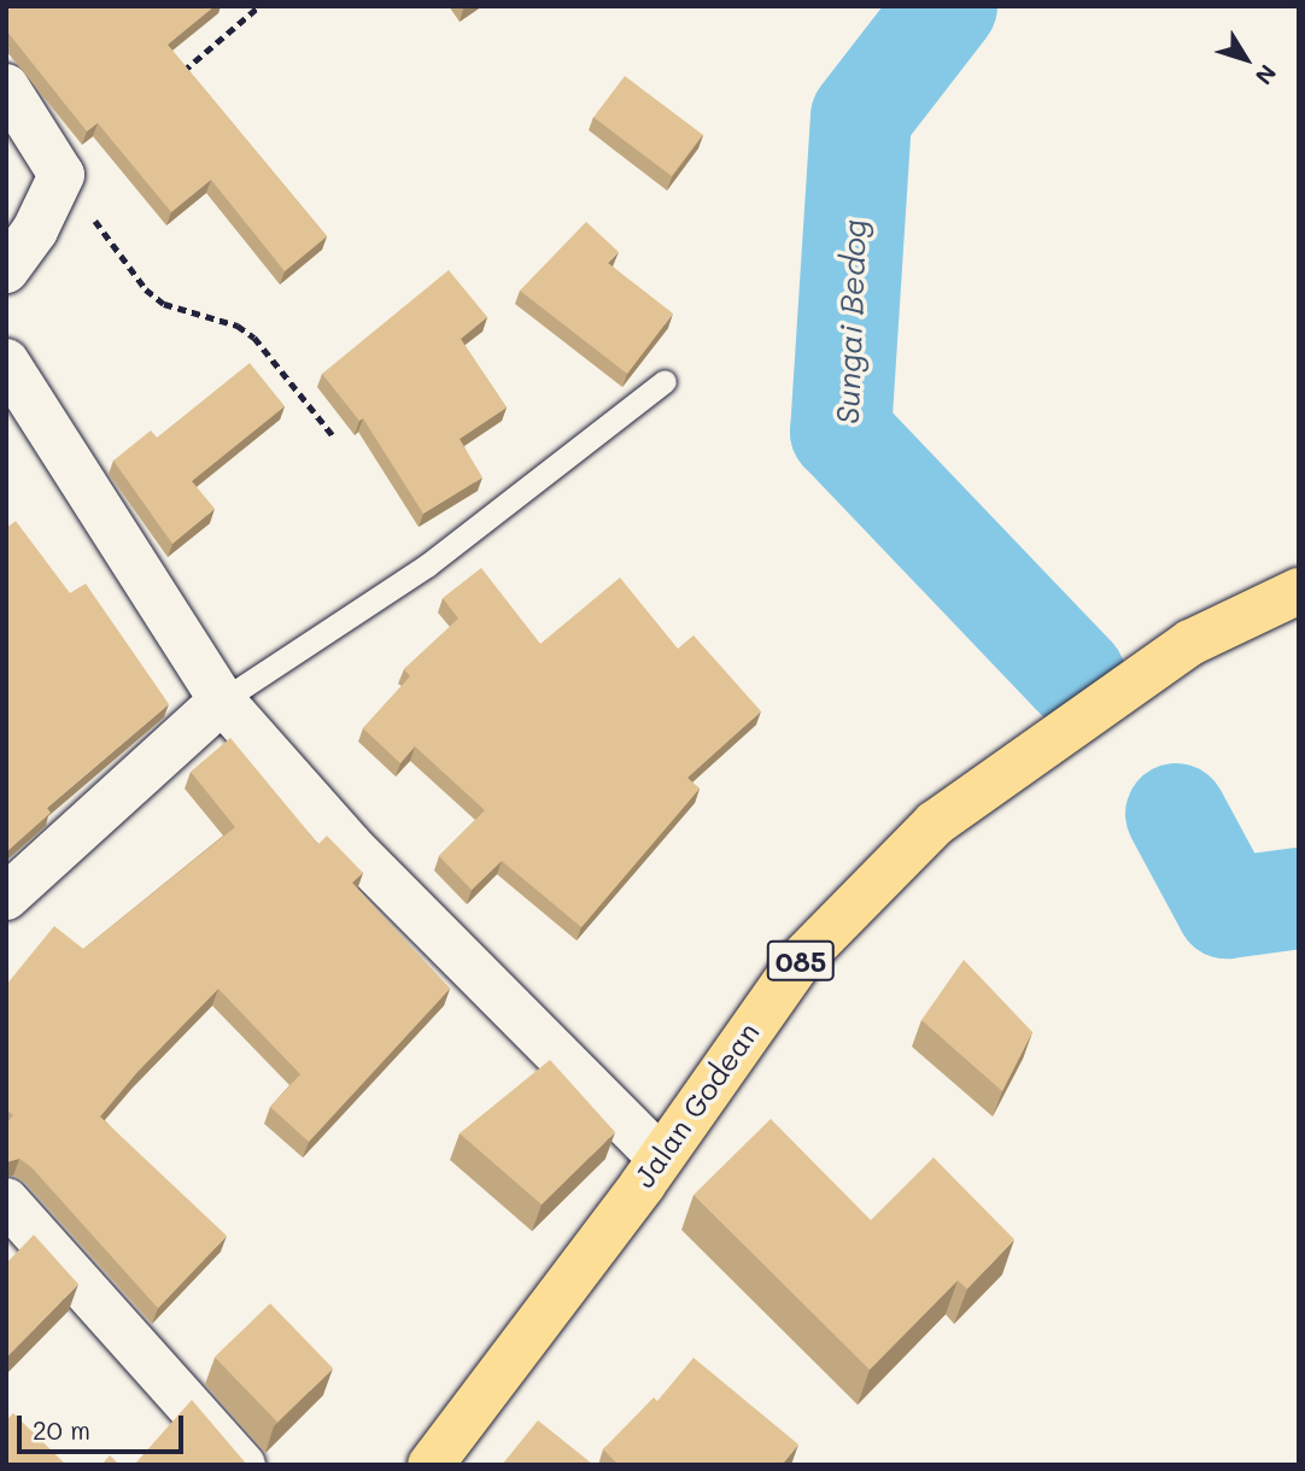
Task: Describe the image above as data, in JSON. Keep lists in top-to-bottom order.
{
  "streets": {
    "main road": ["085", "Jalan Godean"]
  },
  "water": ["Sungai Bedog"],
  "scale_bar": "20 m",
  "north": "bottom right"
}
